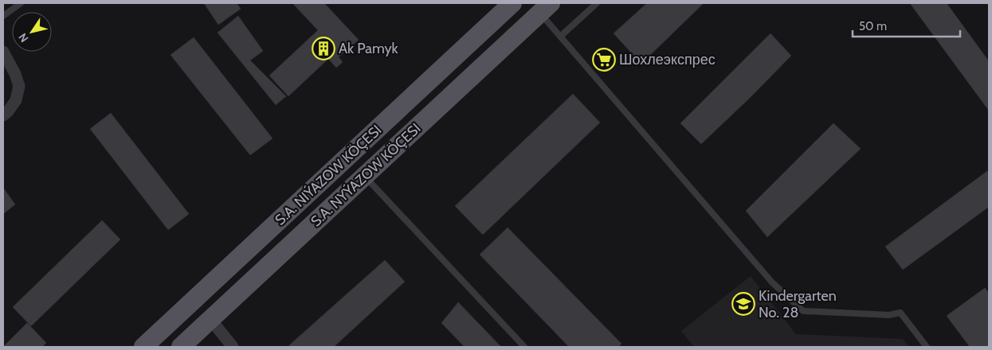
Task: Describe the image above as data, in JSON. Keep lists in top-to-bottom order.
{
  "streets": {
    "main road": ["S.A. NIÝAZOW KÖÇESI", "S.A. NYÝAZOW KÖÇESI"]
  },
  "places": {
    "building": ["Ak Pamyk"],
    "supermarket": ["Шохлеэкспрес"],
    "school or university": ["Kindergarten No. 28"]
  },
  "scale_bar": "50 m",
  "north": "bottom left"
}
